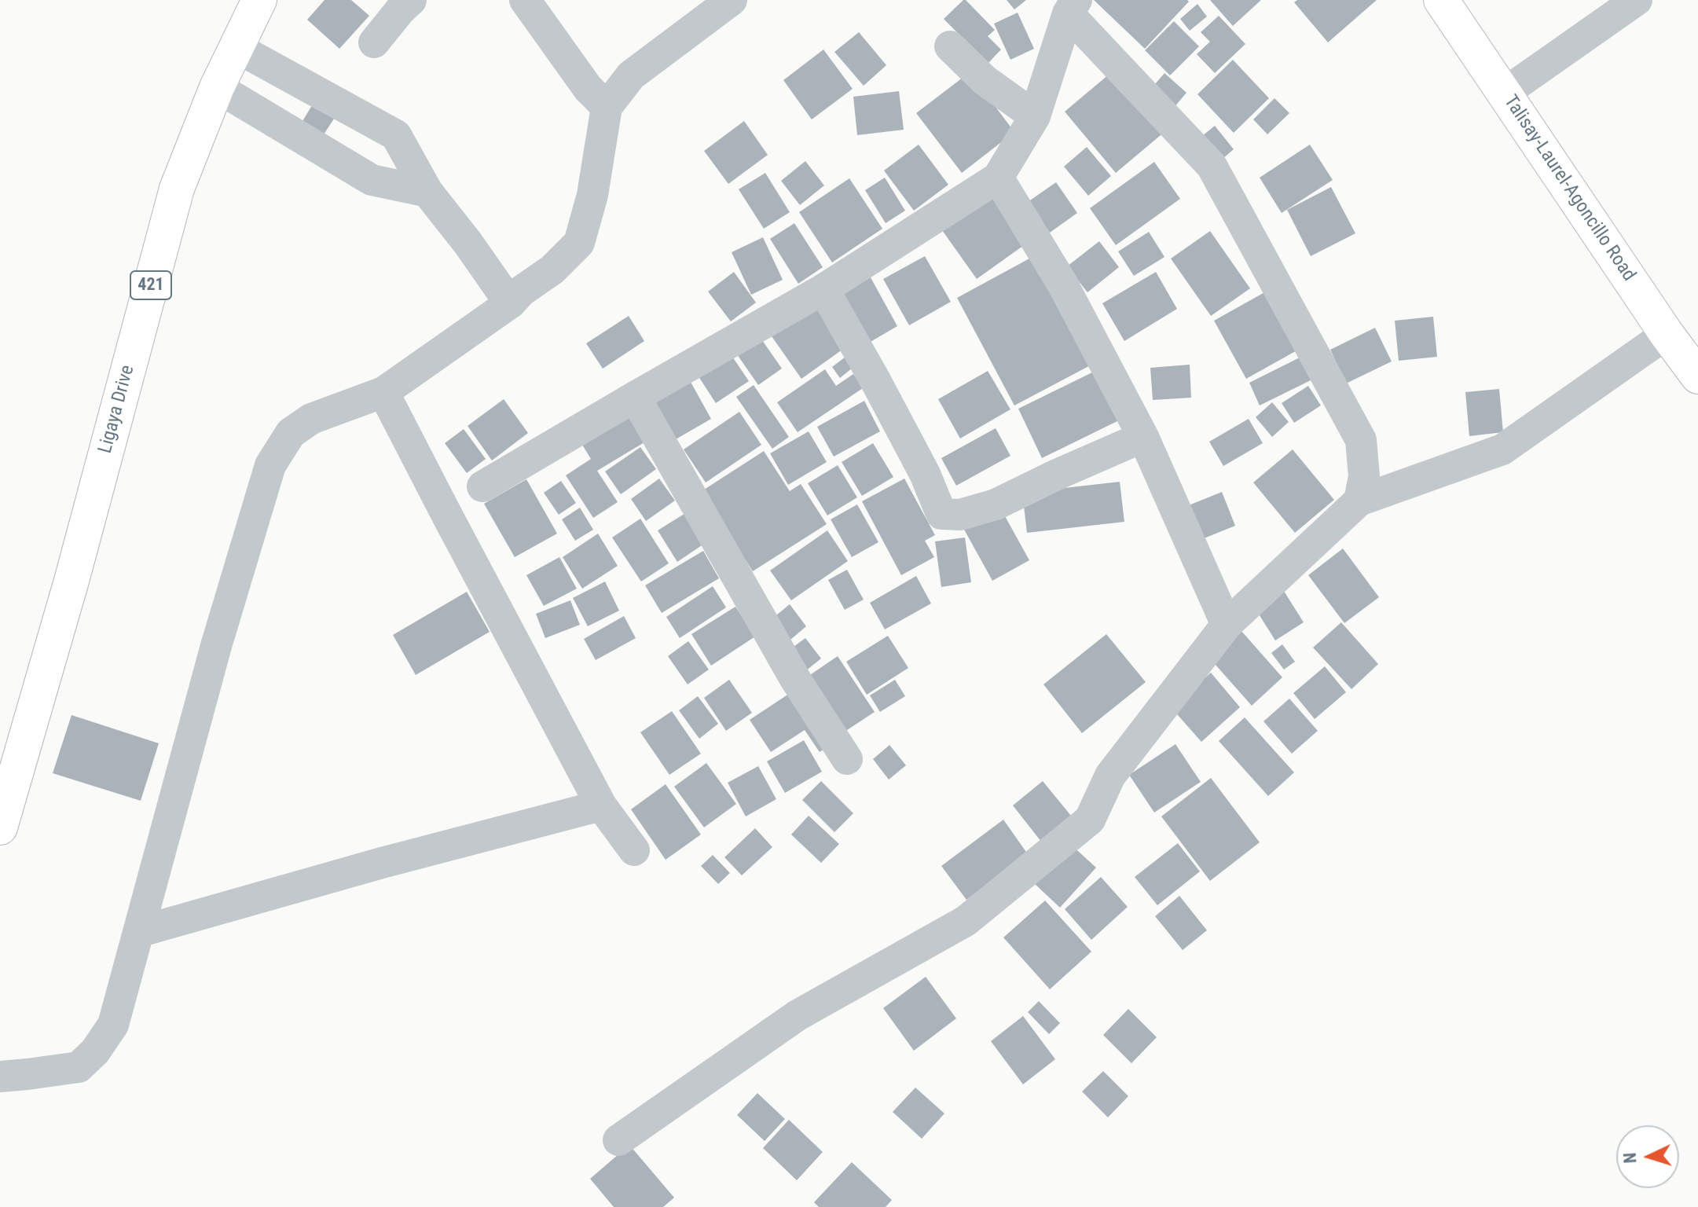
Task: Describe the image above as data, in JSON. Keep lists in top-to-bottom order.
{
  "streets": {
    "main road": ["Talisay-Laurel-Agoncillo Road", "421", "Ligaya Drive"]
  },
  "north": "left"
}
